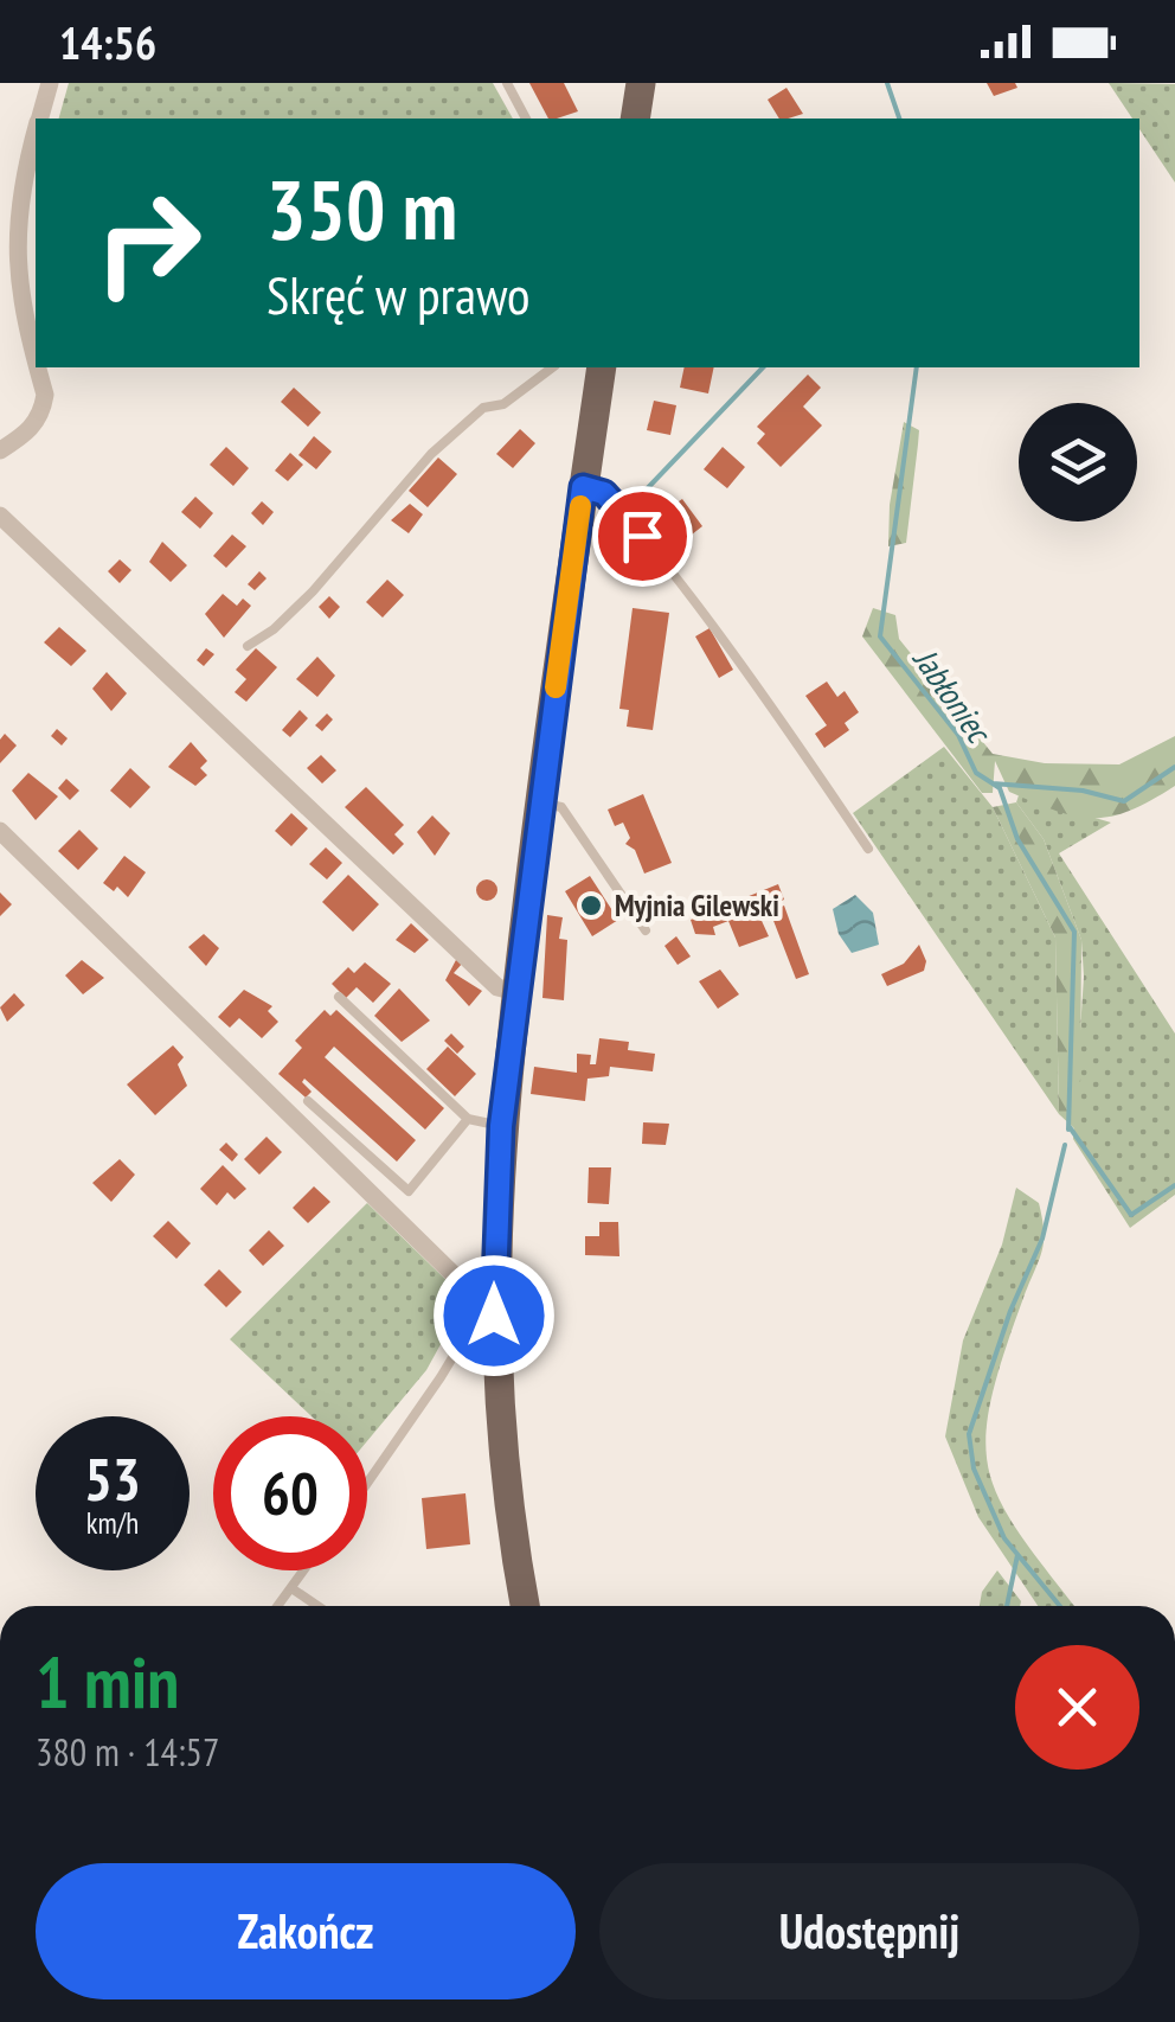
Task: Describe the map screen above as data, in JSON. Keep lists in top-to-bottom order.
{
  "water": ["Jabłoniec"],
  "places": ["Myjnia Gilewski"],
  "page": {
    "status": "14:56",
    "turn": ["350 m", "Skręć w prawo"],
    "speed": "53 km/h",
    "limit": "60",
    "heading": ["1 min", "380 m · 14:57"],
    "buttons": ["Zakończ", "Udostępnij"]
  }
}
